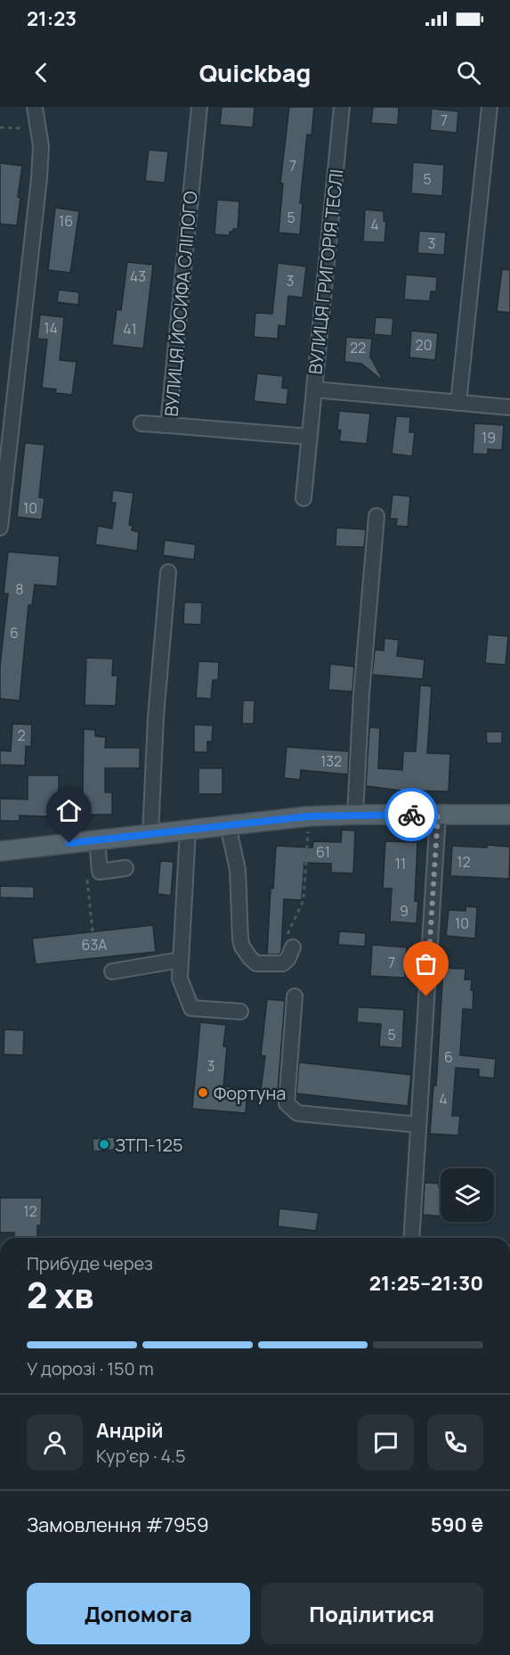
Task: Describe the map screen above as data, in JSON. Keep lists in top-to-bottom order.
{
  "streets": {
    "street": ["ВУЛИЦЯ ГРИГОРІЯ ТЕСЛІ", "ВУЛИЦЯ ЙОСИФА СЛІПОГО"]
  },
  "crossings": [
    ["ВУЛИЦЯ ГРИГОРІЯ ТЕСЛІ", "ВУЛИЦЯ ЙОСИФА СЛІПОГО"]
  ],
  "places": ["Фортуна", "ЗТП-125"],
  "house_numbers": [
    "7",
    "7",
    "5",
    "5",
    "16",
    "4",
    "3",
    "43",
    "3",
    "14",
    "41",
    "20",
    "22",
    "19",
    "10",
    "8",
    "6",
    "2",
    "132",
    "61",
    "12",
    "11",
    "9",
    "10",
    "63А",
    "7",
    "5",
    "6",
    "3",
    "4",
    "12"
  ],
  "page": {
    "status": "21:23",
    "header": "Quickbag",
    "heading": ["2 хв", "Прибуде через", "21:25–21:30"],
    "panel": [
      "Андрій",
      "Кур’єр · 4.5",
      "Замовлення #7959",
      "590 ₴"
    ],
    "bar": "У дорозі · 150 m",
    "buttons": ["Допомога", "Поділитися"]
  }
}
